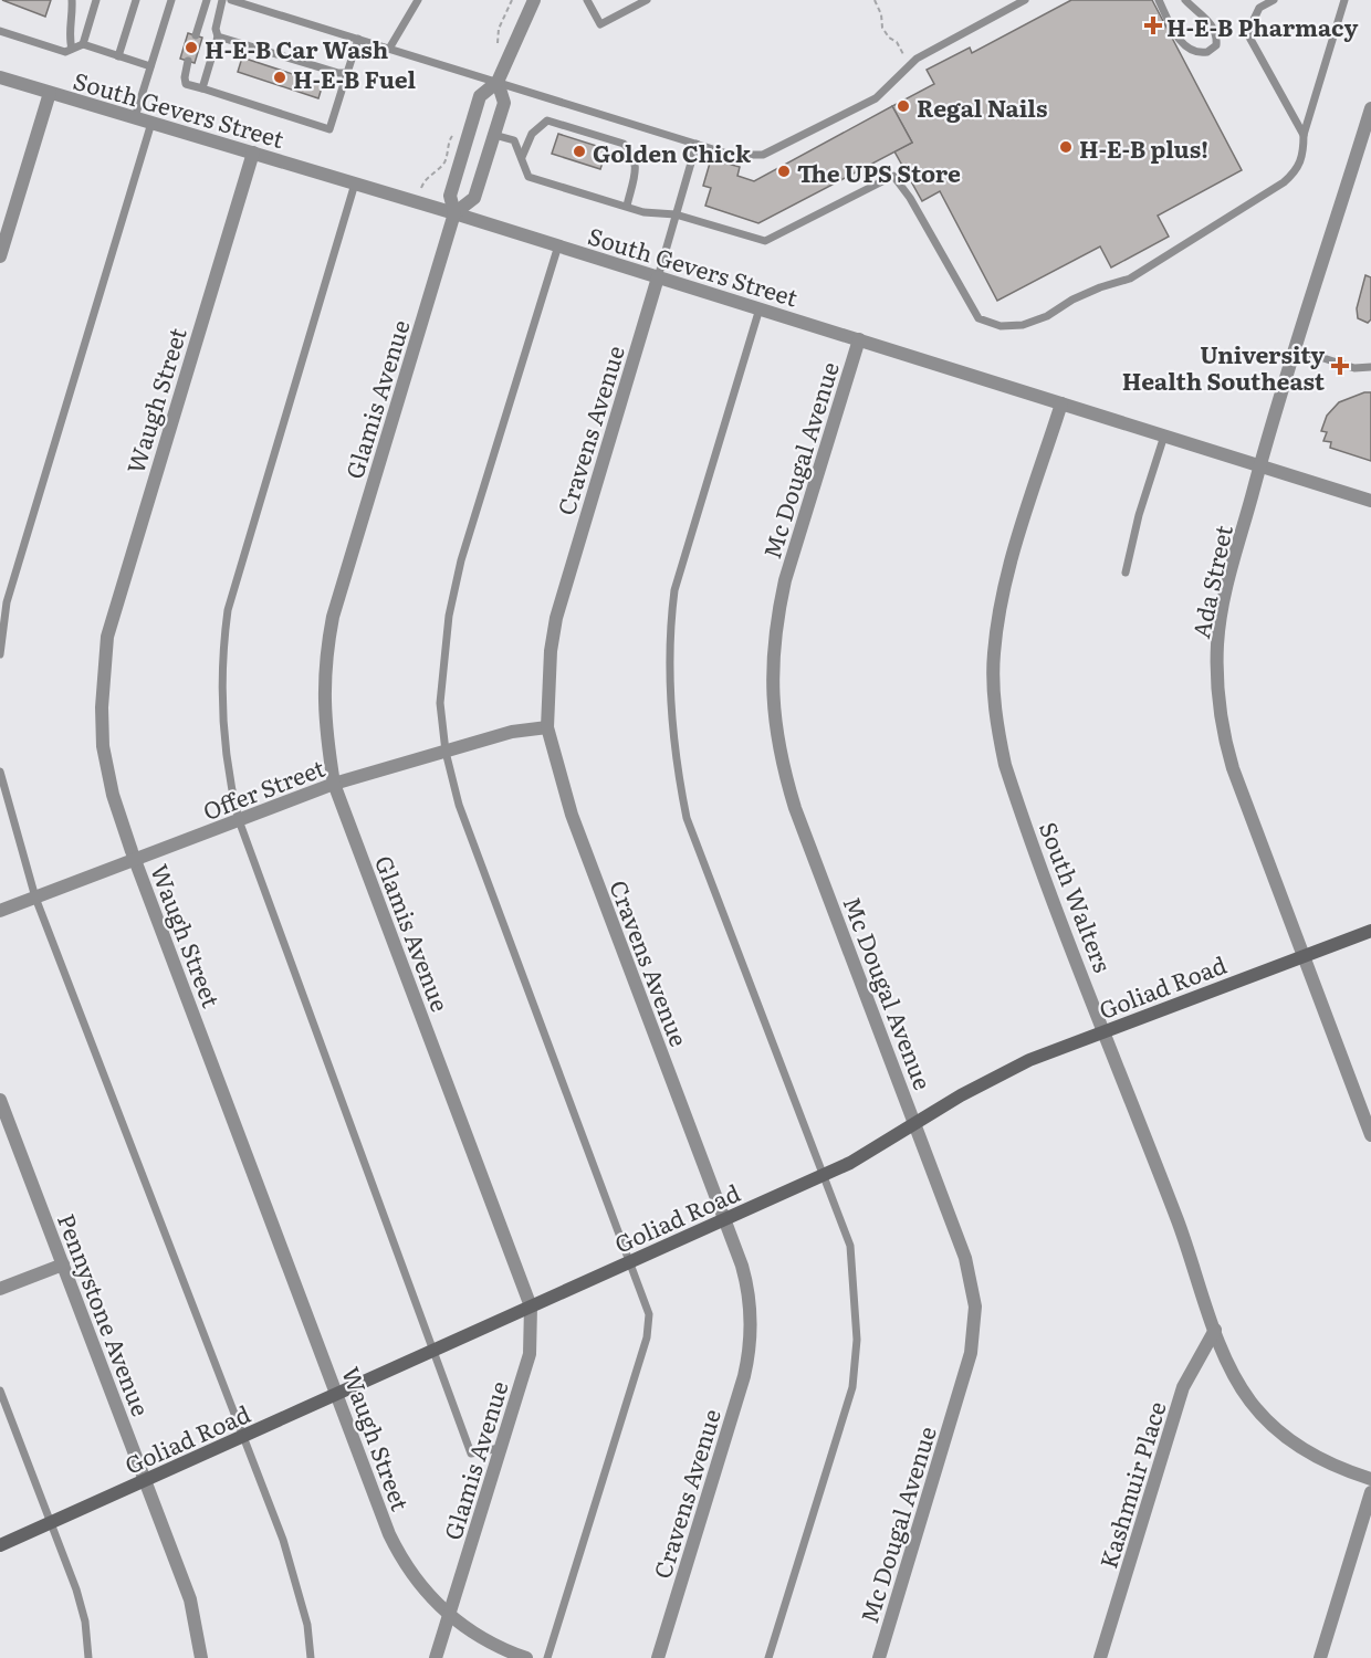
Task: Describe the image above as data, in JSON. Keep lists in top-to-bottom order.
{
  "streets": {
    "main road": ["Goliad Road"],
    "street": [
      "South Gevers Street",
      "Glamis Avenue",
      "Waugh Street",
      "Cravens Avenue",
      "Mc Dougal Avenue",
      "Ada Street",
      "Offer Street",
      "South Walters",
      "Pennystone Avenue",
      "Kashmuir Place"
    ]
  },
  "crossings": [
    ["South Gevers Street", "Glamis Avenue"],
    ["South Gevers Street", "Waugh Street"],
    ["South Gevers Street", "Cravens Avenue"],
    ["South Gevers Street", "Mc Dougal Avenue"],
    ["South Gevers Street", "Ada Street"],
    ["South Gevers Street", "South Walters"],
    ["Glamis Avenue", "Waugh Street"],
    ["Glamis Avenue", "Offer Street"],
    ["Glamis Avenue", "Goliad Road"],
    ["Waugh Street", "Offer Street"],
    ["Waugh Street", "Goliad Road"],
    ["Cravens Avenue", "Offer Street"],
    ["Cravens Avenue", "Goliad Road"],
    ["Mc Dougal Avenue", "Goliad Road"],
    ["Ada Street", "Goliad Road"],
    ["South Walters", "Goliad Road"],
    ["South Walters", "Kashmuir Place"],
    ["Goliad Road", "Pennystone Avenue"]
  ],
  "places": {
    "health": ["H-E-B Pharmacy", "University Health Southeast"],
    "other": [
      "H-E-B Car Wash",
      "H-E-B Fuel",
      "Regal Nails",
      "H-E-B plus!",
      "Golden Chick",
      "The UPS Store"
    ]
  }
}
